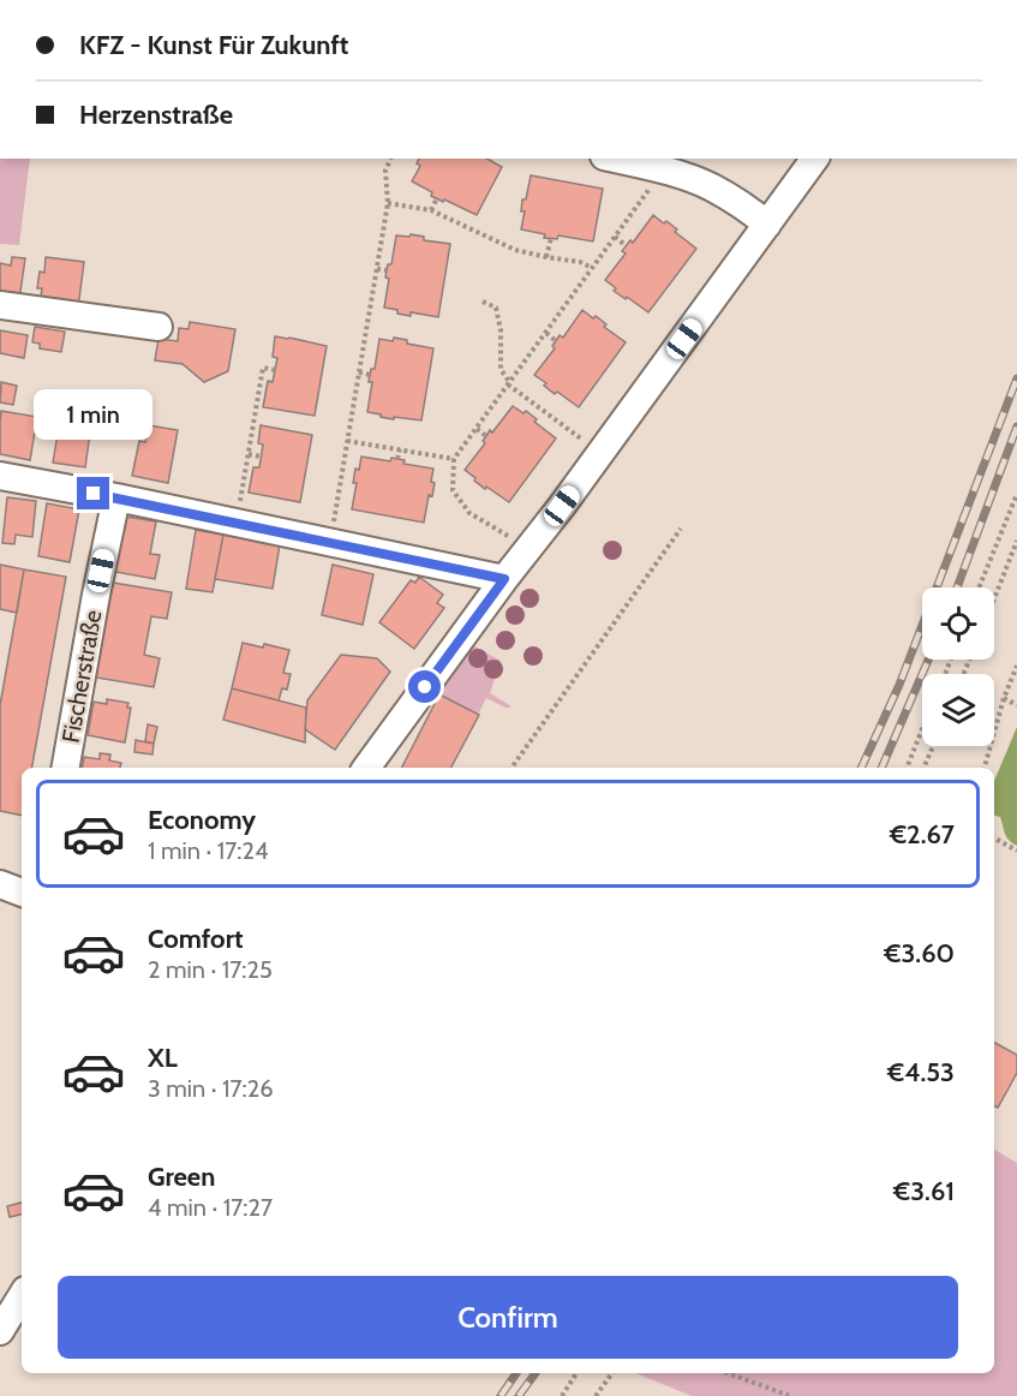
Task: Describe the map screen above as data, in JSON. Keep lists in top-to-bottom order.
{
  "streets": {
    "street": ["Fischerstraße"]
  },
  "page": {
    "banner": ["KFZ - Kunst Für Zukunft", "Herzenstraße"],
    "bubble": "1 min",
    "list": [
      {
        "name": "Economy",
        "note": "1 min · 17:24",
        "value": "€2.67"
      },
      {
        "name": "Comfort",
        "note": "2 min · 17:25",
        "value": "€3.60"
      },
      {
        "name": "XL",
        "note": "3 min · 17:26",
        "value": "€4.53"
      },
      {
        "name": "Green",
        "note": "4 min · 17:27",
        "value": "€3.61"
      }
    ],
    "buttons": "Confirm"
  }
}
